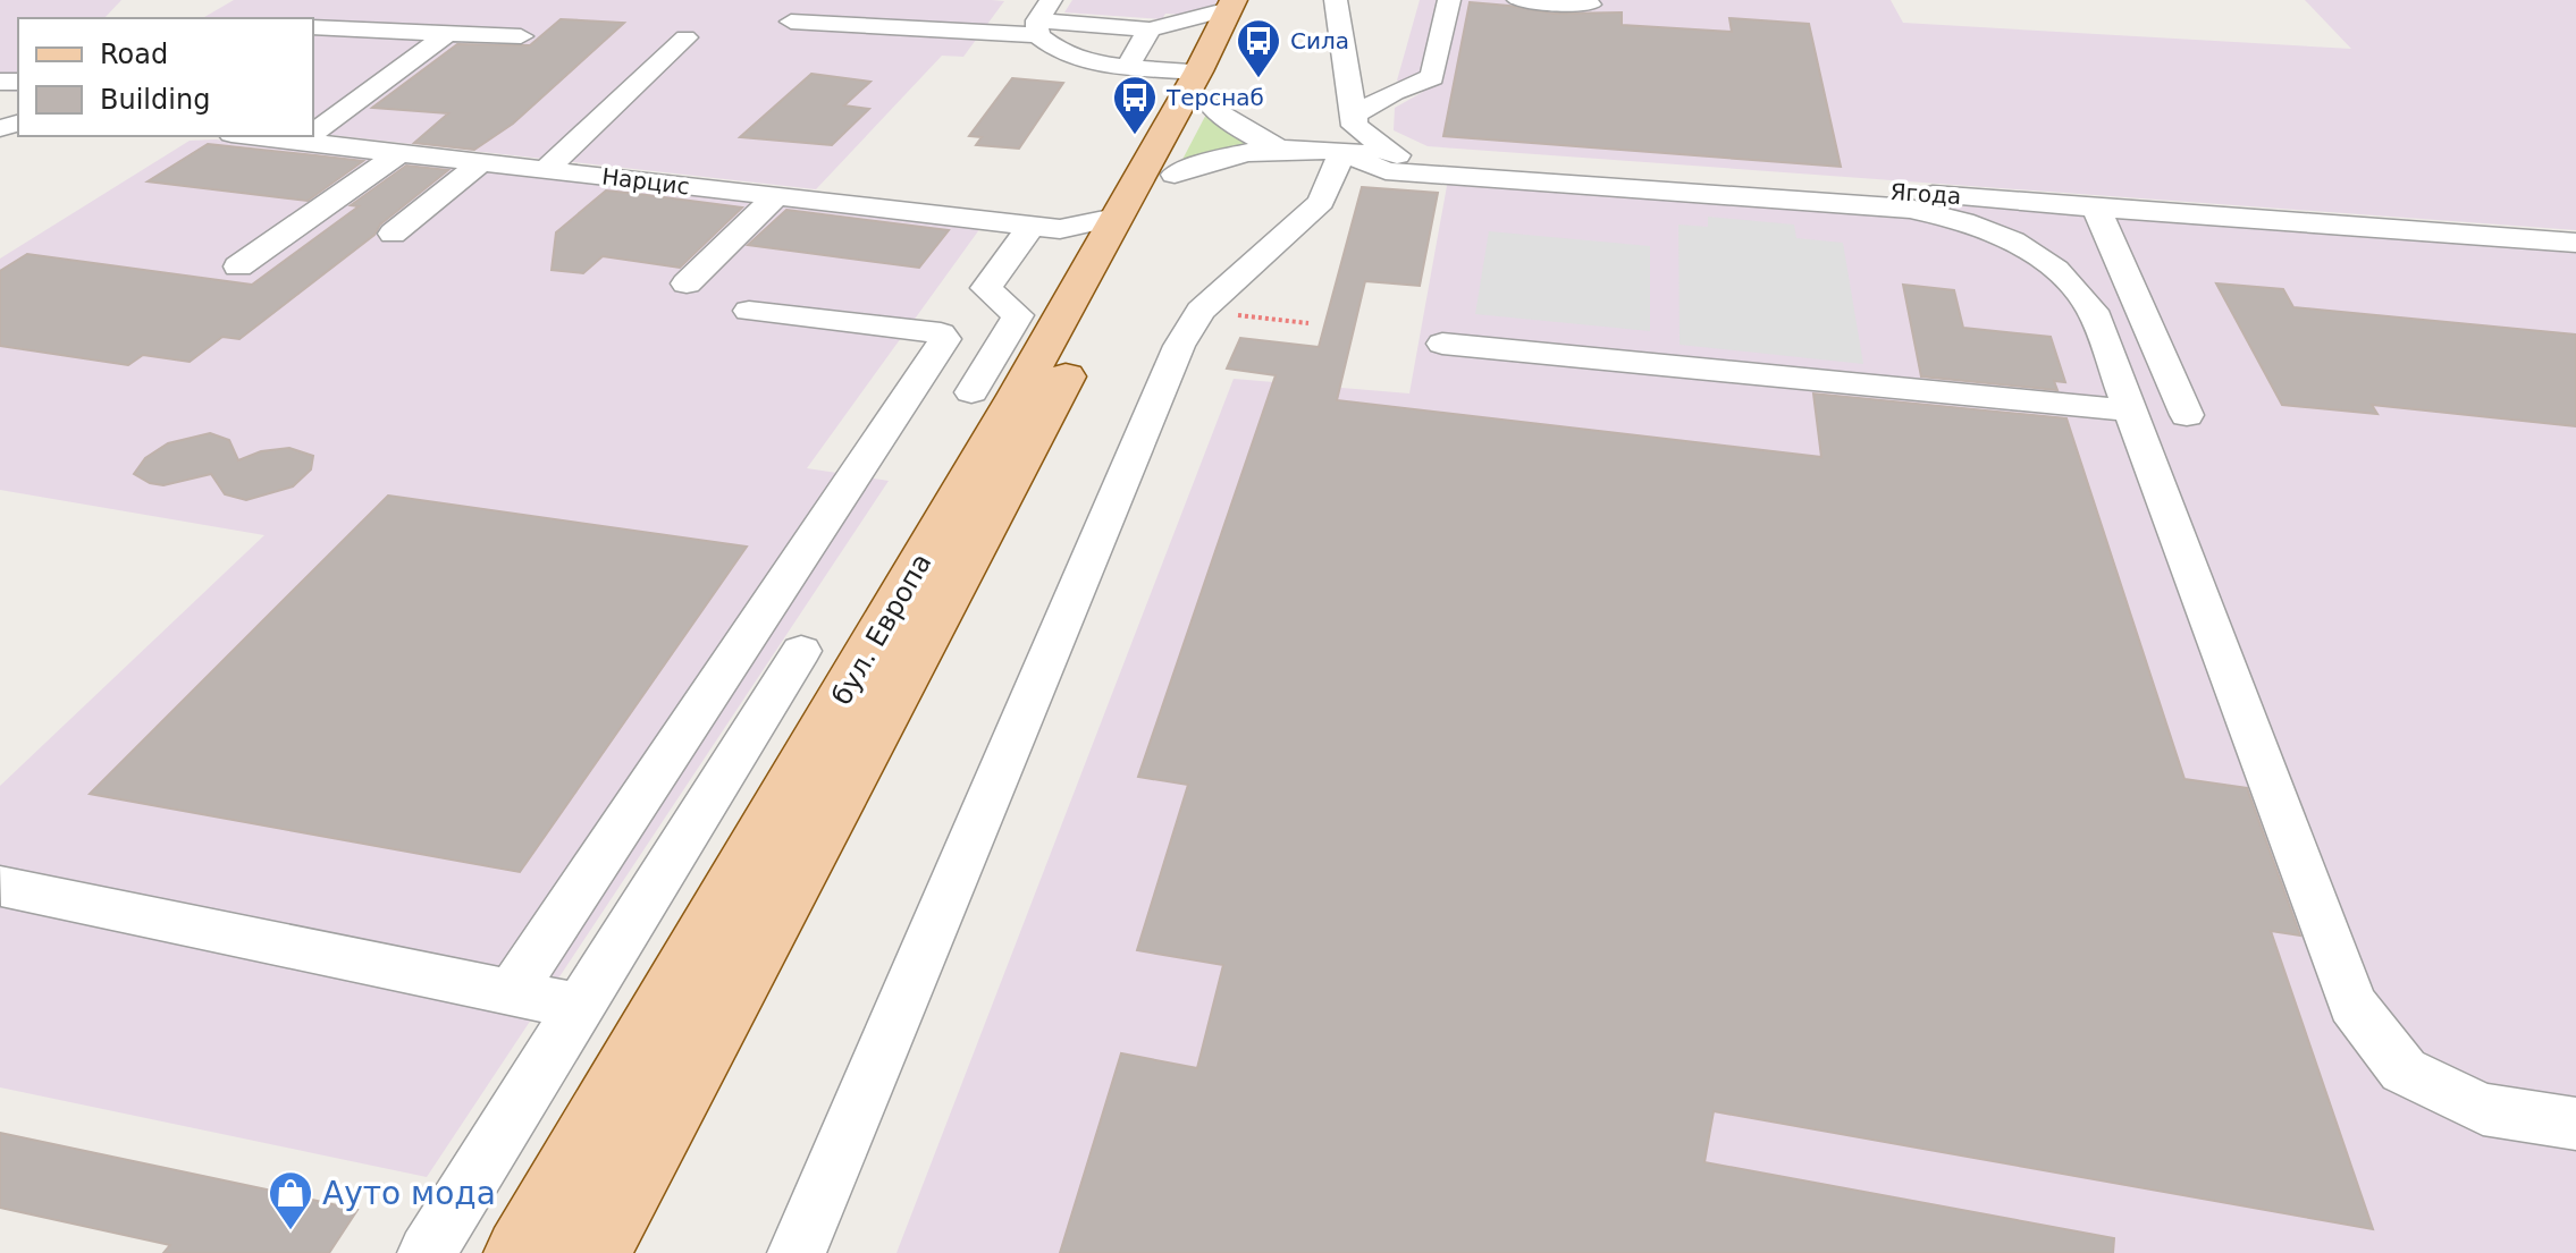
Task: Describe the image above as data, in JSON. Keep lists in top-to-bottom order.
{
  "streets": {
    "main road": ["бул. Европа"],
    "street": ["Нарцис", "Ягода"]
  },
  "crossings": [
    ["Нарцис", "бул. Европа"]
  ],
  "places": {
    "bus stop": ["Сила", "Терснаб"],
    "shop": ["Ауто мода"]
  },
  "legend": ["Road", "Building"]
}
